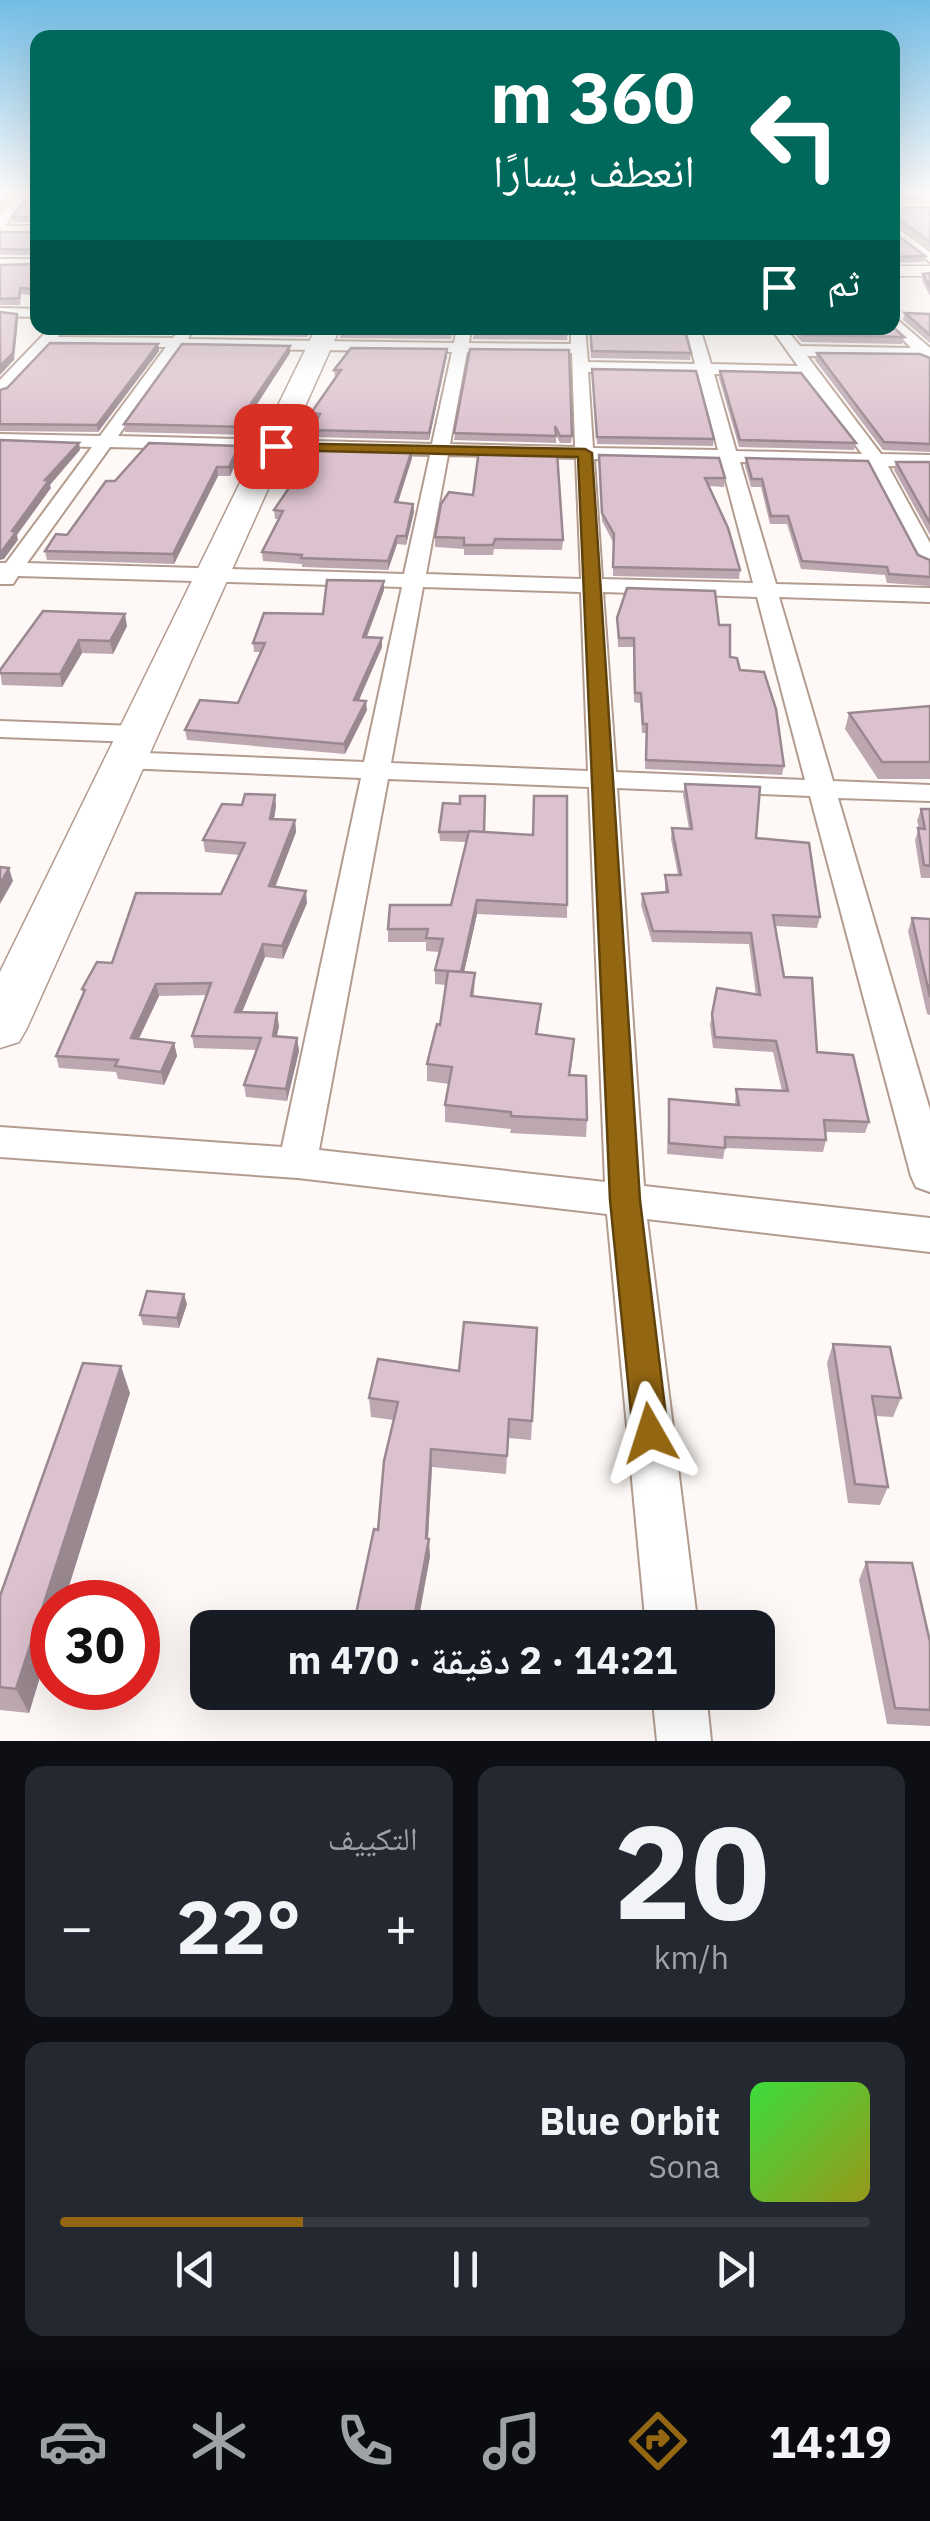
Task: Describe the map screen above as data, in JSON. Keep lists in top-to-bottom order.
{
  "page": {
    "turn": ["360 m", "انعطف يسارًا"],
    "then": "ثم",
    "limit": "30",
    "trip": "14:21 · 2 دقيقة · 470 m",
    "tile": [
      ["20", "km/h"],
      "التكييف"
    ],
    "heat": ["−", "22°", "+"],
    "song": ["Blue Orbit", "Sona"],
    "tabs": "14:19"
  }
}
